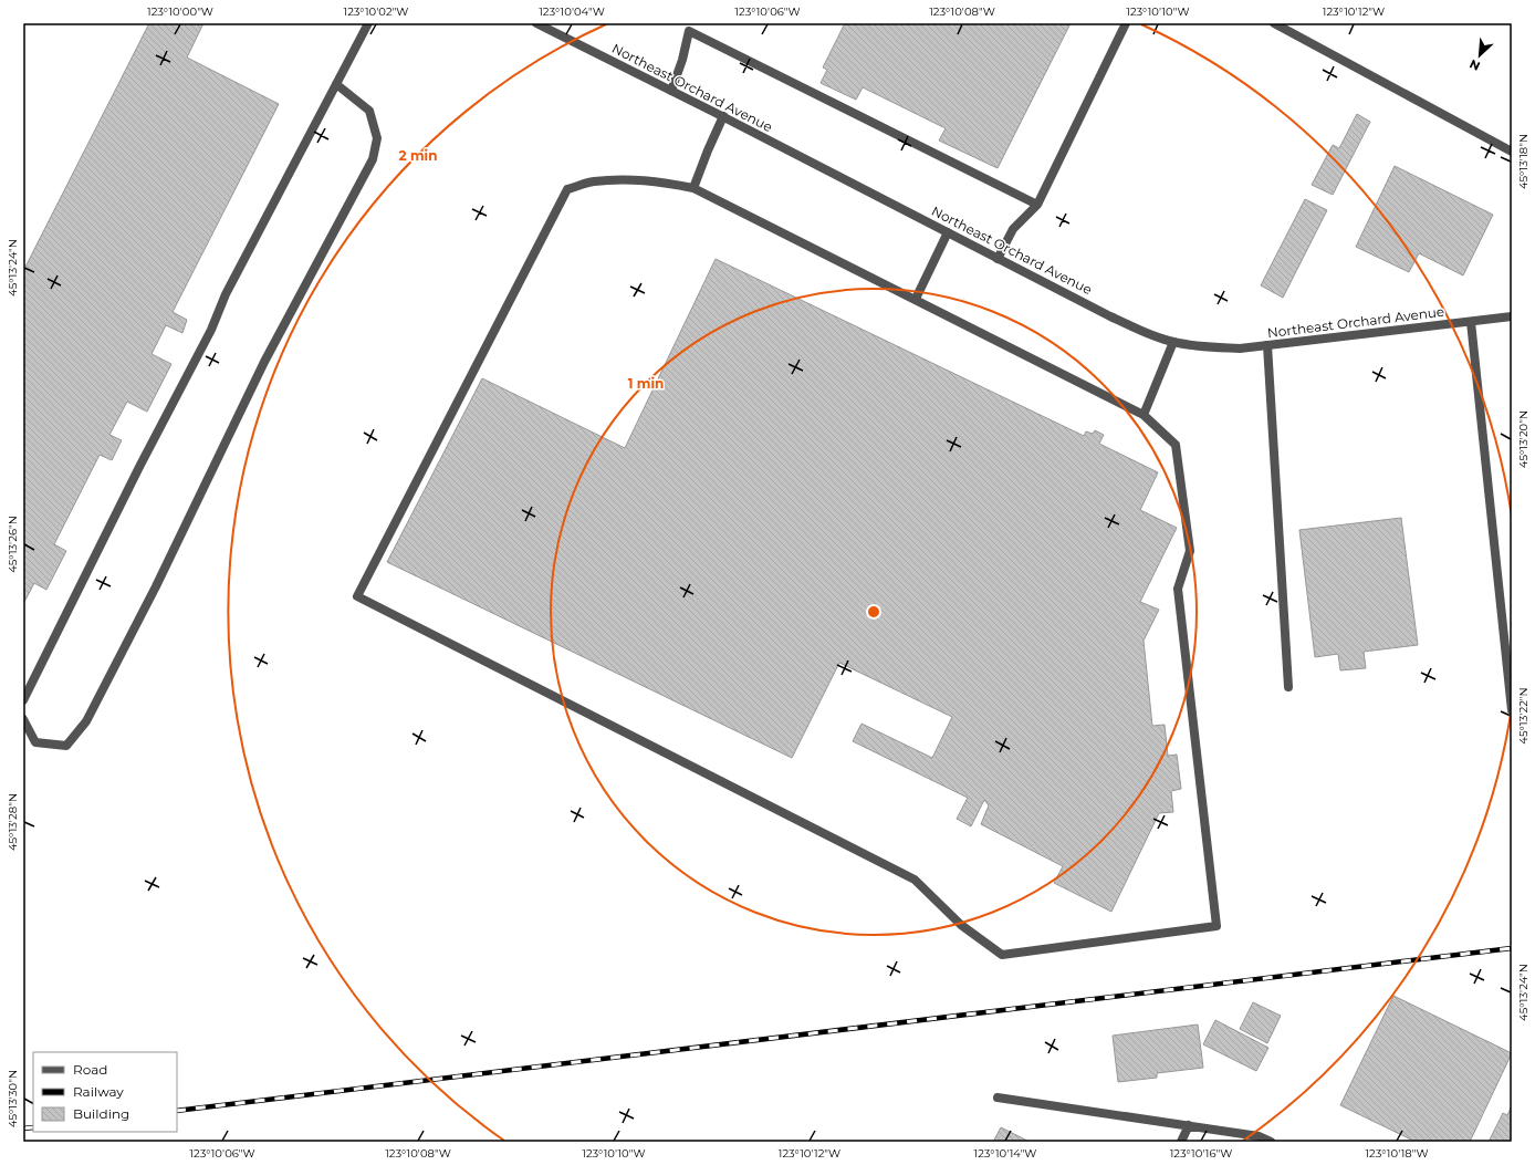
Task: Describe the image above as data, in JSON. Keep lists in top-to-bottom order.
{
  "streets": {
    "street": ["Northeast Orchard Avenue"]
  },
  "legend": ["Road", "Railway", "Building"],
  "north": "bottom left",
  "coordinates": [
    "123°10'00\"W",
    "123°10'02\"W",
    "123°10'04\"W",
    "123°10'06\"W",
    "123°10'08\"W",
    "123°10'10\"W",
    "123°10'12\"W",
    "45°13'18\"N",
    "45°13'24\"N",
    "45°13'20\"N",
    "45°13'26\"N",
    "45°13'22\"N",
    "45°13'28\"N",
    "45°13'30\"N",
    "123°10'14\"W",
    "123°10'16\"W",
    "123°10'18\"W"
  ],
  "rings": ["2 min", "1 min"]
}
